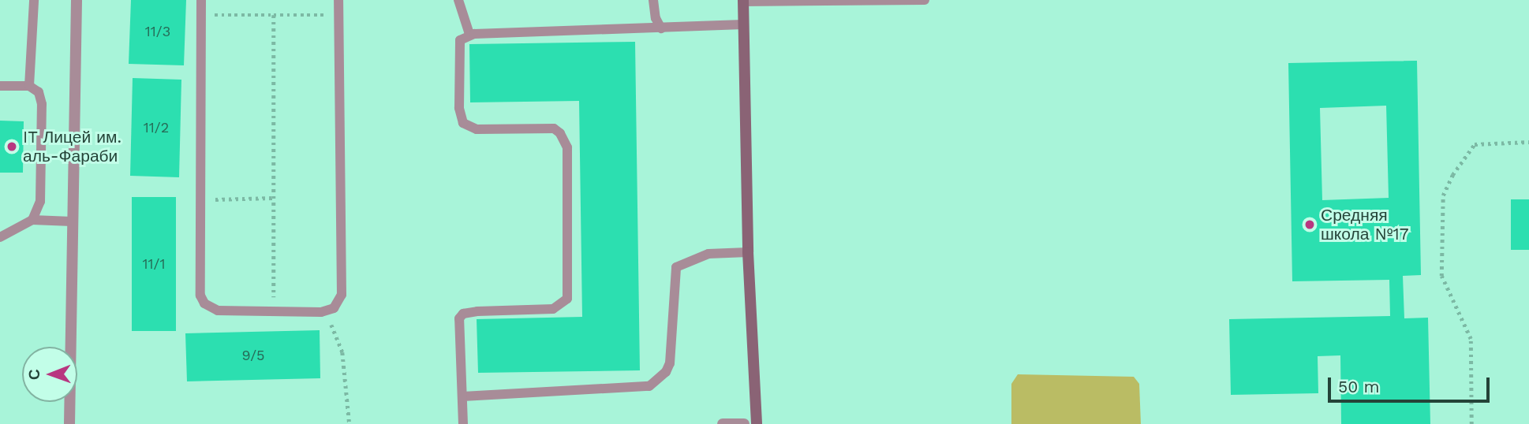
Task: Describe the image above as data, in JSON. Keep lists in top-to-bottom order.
{
  "places": ["IT Лицей им. аль-Фараби", "Средняя школа №17"],
  "house_numbers": [
    "11/3",
    "11/2",
    "11/1",
    "9/5"
  ],
  "scale_bar": "50 m",
  "north": "left"
}
